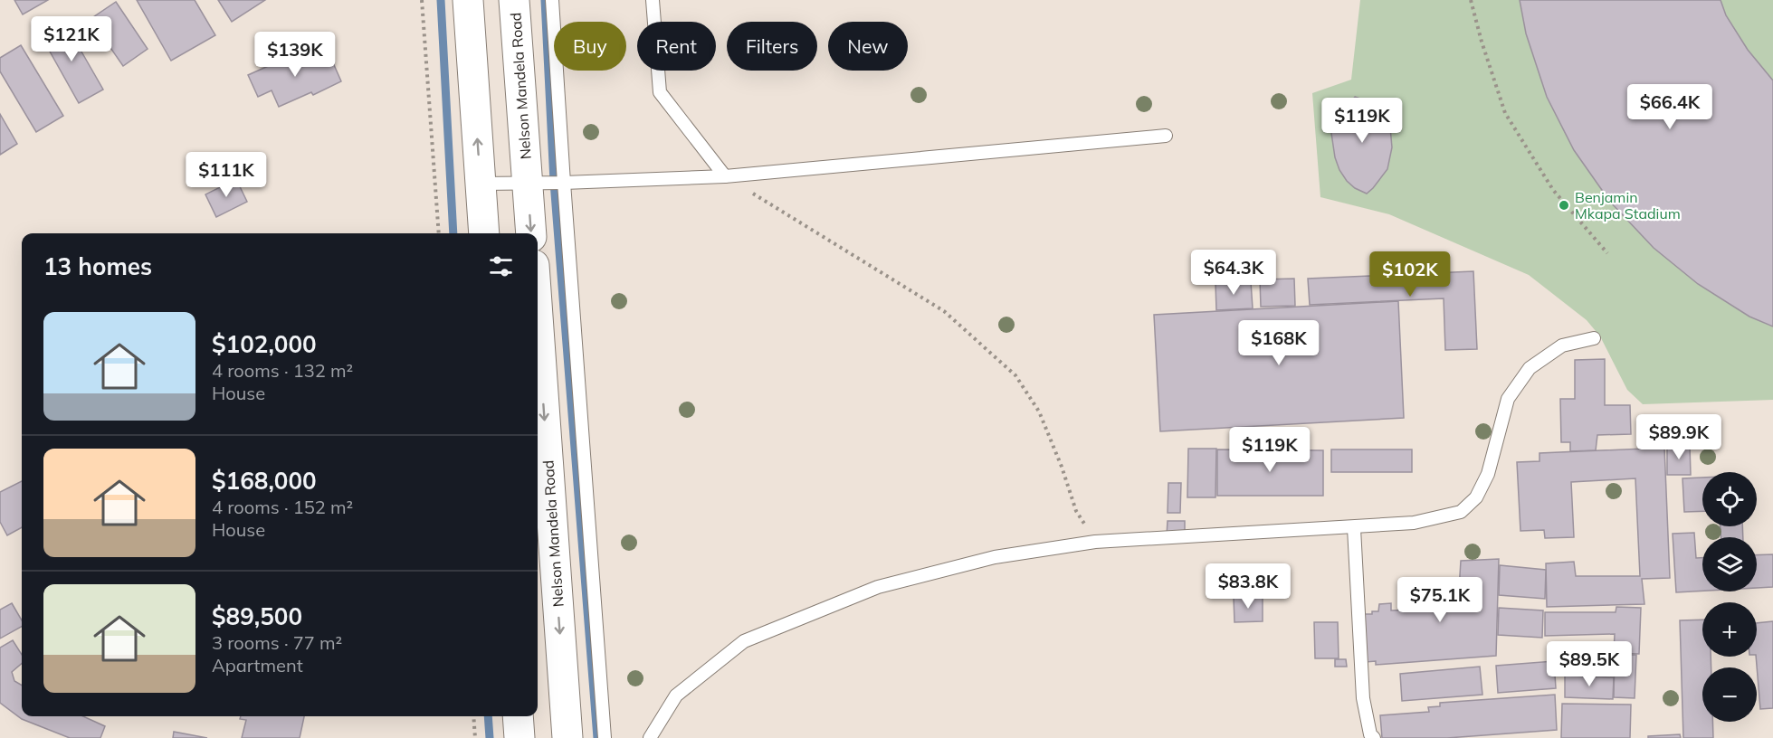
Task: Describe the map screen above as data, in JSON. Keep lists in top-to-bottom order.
{
  "streets": {
    "main road": ["Nelson Mandela Road"]
  },
  "one_way": ["Nelson Mandela Road"],
  "places": ["Benjamin Mkapa Stadium"],
  "page": {
    "price": [
      "$121K",
      "$139K",
      "$66.4K",
      "$119K",
      "$111K",
      "$64.3K",
      "$102K",
      "$168K",
      "$89.9K",
      "$119K",
      "$83.8K",
      "$75.1K",
      "$89.5K"
    ],
    "chip": [
      "Buy",
      "Rent",
      "Filters",
      "New"
    ],
    "heading": "13 homes",
    "list": [
      {
        "name": "$102,000",
        "note": "4 rooms · 132 m² · House"
      },
      {
        "name": "$168,000",
        "note": "4 rooms · 152 m² · House"
      },
      {
        "name": "$89,500",
        "note": "3 rooms · 77 m² · Apartment"
      }
    ],
    "map_buttons": ["+", "−"]
  }
}
